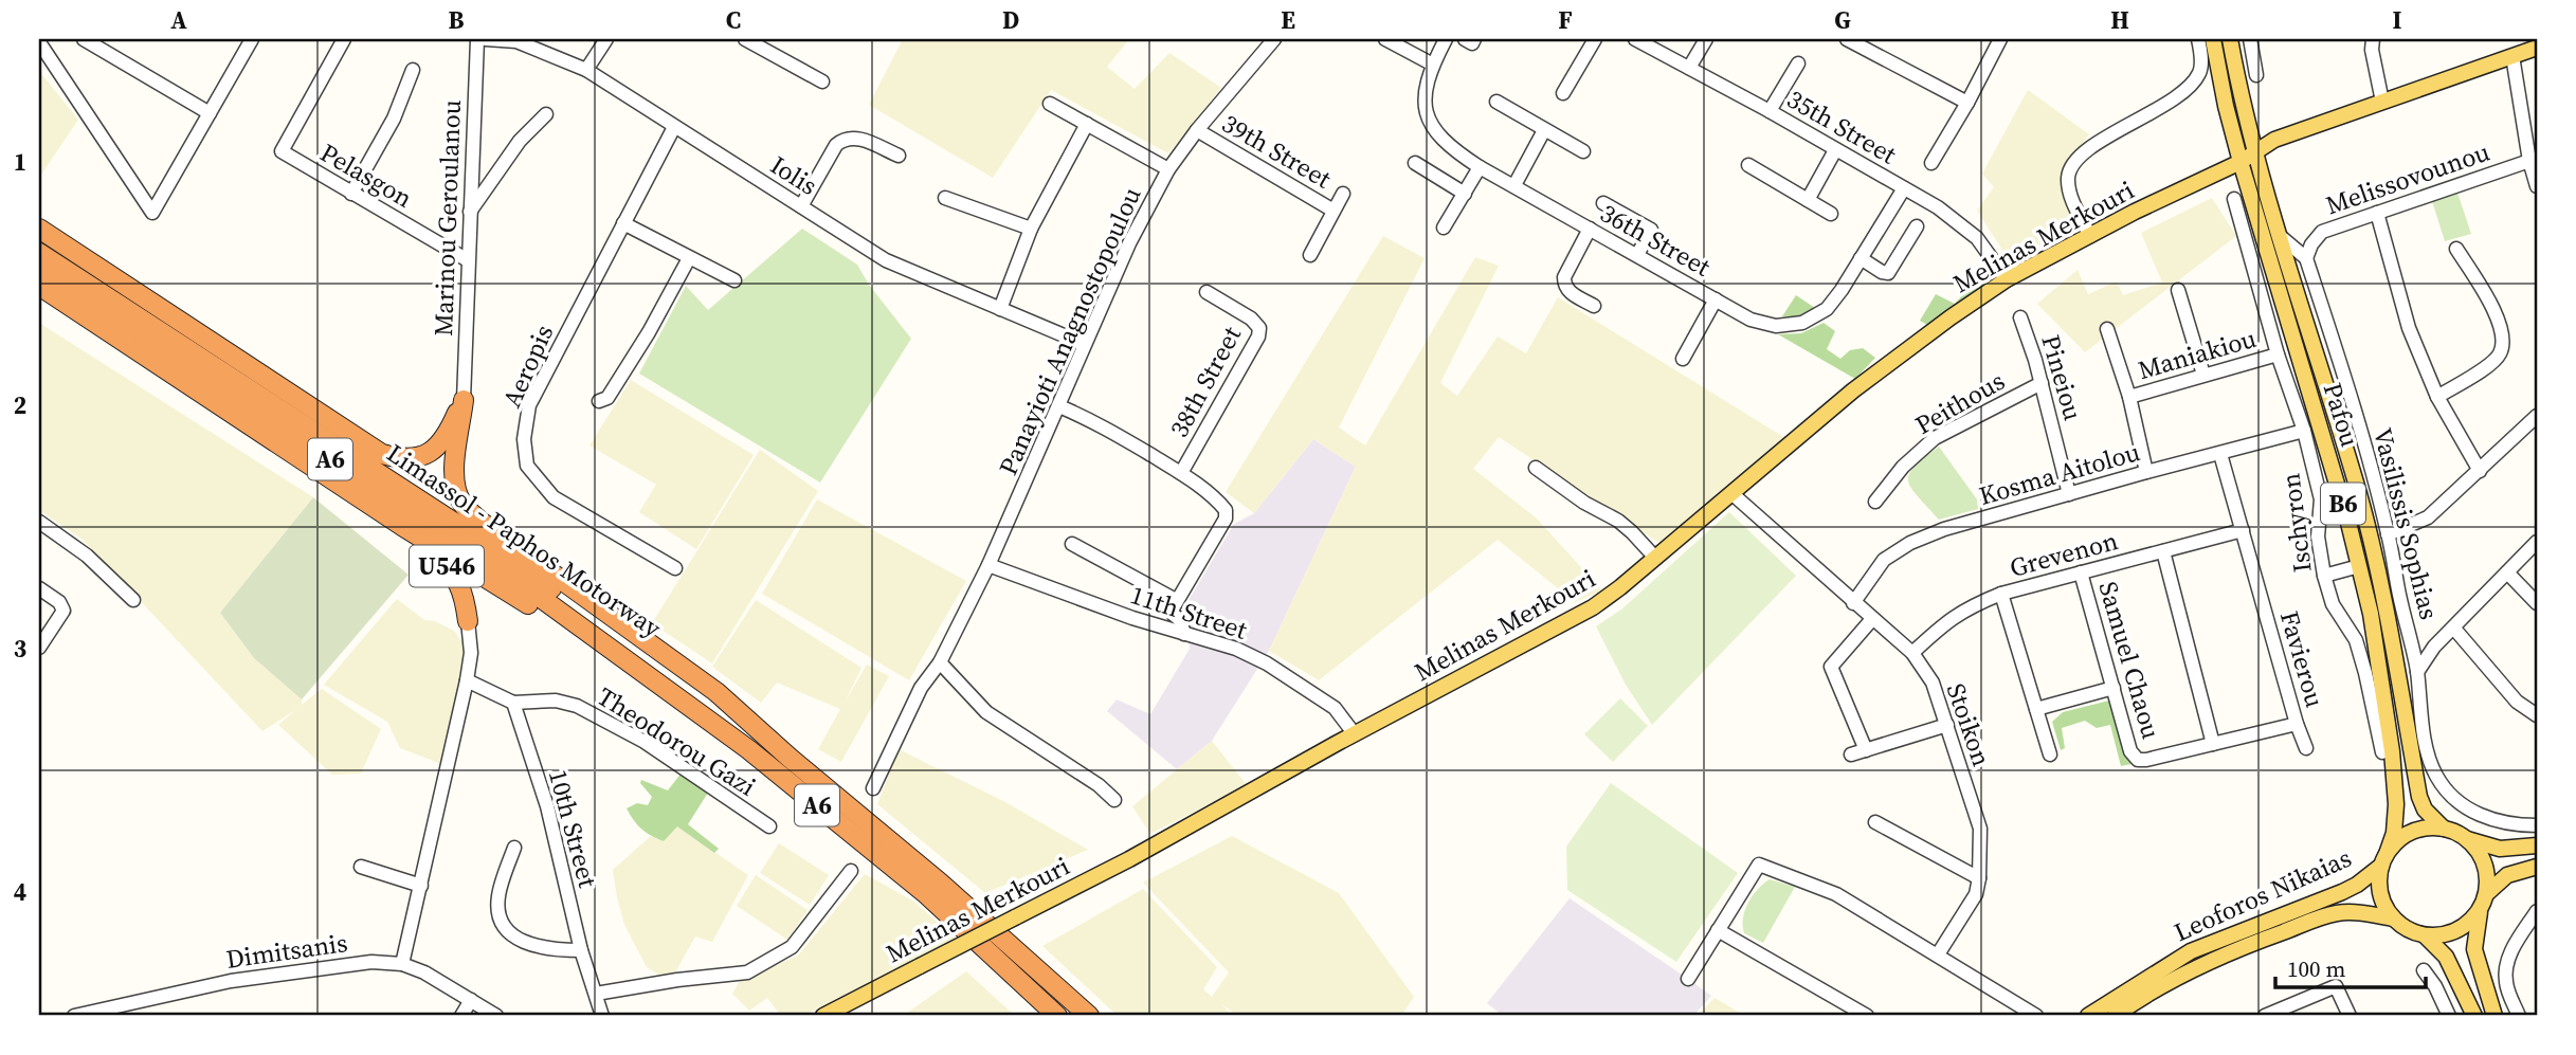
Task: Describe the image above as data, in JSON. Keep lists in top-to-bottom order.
{
  "streets": {
    "highway": ["A6", "Limassol - Paphos Motorway", "U546"],
    "main road": [
      "Melinas Merkouri",
      "Pafou",
      "B6",
      "Leoforos Nikaias"
    ],
    "street": [
      "35th Street",
      "39th Street",
      "Pelasgon",
      "Iolis",
      "Melissovounou",
      "Marinou Geroulanou",
      "36th Street",
      "Panayioti Anagnostopoulou",
      "Maniakiou",
      "Aeropis",
      "Pineiou",
      "38th Street",
      "Peithous",
      "Kosma Aitolou",
      "Ischyron",
      "Vasilissis Sophias",
      "Grevenon",
      "11th Street",
      "Favierou",
      "Samuel Chaou",
      "Stoikon",
      "Theodorou Gazi",
      "10th Street",
      "Dimitsanis"
    ]
  },
  "crossings": [
    ["35th Street", "Melinas Merkouri"],
    ["35th Street", "36th Street"],
    ["39th Street", "Panayioti Anagnostopoulou"],
    ["Pelasgon", "Marinou Geroulanou"],
    ["Iolis", "Panayioti Anagnostopoulou"],
    ["Iolis", "Aeropis"],
    ["Melissovounou", "Vasilissis Sophias"],
    ["Melinas Merkouri", "Pafou"],
    ["Melinas Merkouri", "11th Street"],
    ["Melinas Merkouri", "Stoikon"],
    ["Panayioti Anagnostopoulou", "11th Street"],
    ["Maniakiou", "Ischyron"],
    ["Pineiou", "Peithous"],
    ["Pineiou", "Kosma Aitolou"],
    ["Pafou", "B6"],
    ["Pafou", "Leoforos Nikaias"],
    ["A6", "Limassol - Paphos Motorway"],
    ["Kosma Aitolou", "Ischyron"],
    ["Kosma Aitolou", "Favierou"],
    ["Kosma Aitolou", "Stoikon"],
    ["B6", "Leoforos Nikaias"],
    ["Grevenon", "Favierou"],
    ["Grevenon", "Samuel Chaou"],
    ["Grevenon", "Stoikon"],
    ["U546", "Dimitsanis"],
    ["Theodorou Gazi", "10th Street"]
  ],
  "scale_bar": "100 m",
  "grid": {
    "columns": [
      "A",
      "B",
      "C",
      "D",
      "E",
      "F",
      "G",
      "H",
      "I"
    ],
    "rows": [
      "1",
      "2",
      "3",
      "4"
    ]
  }
}
